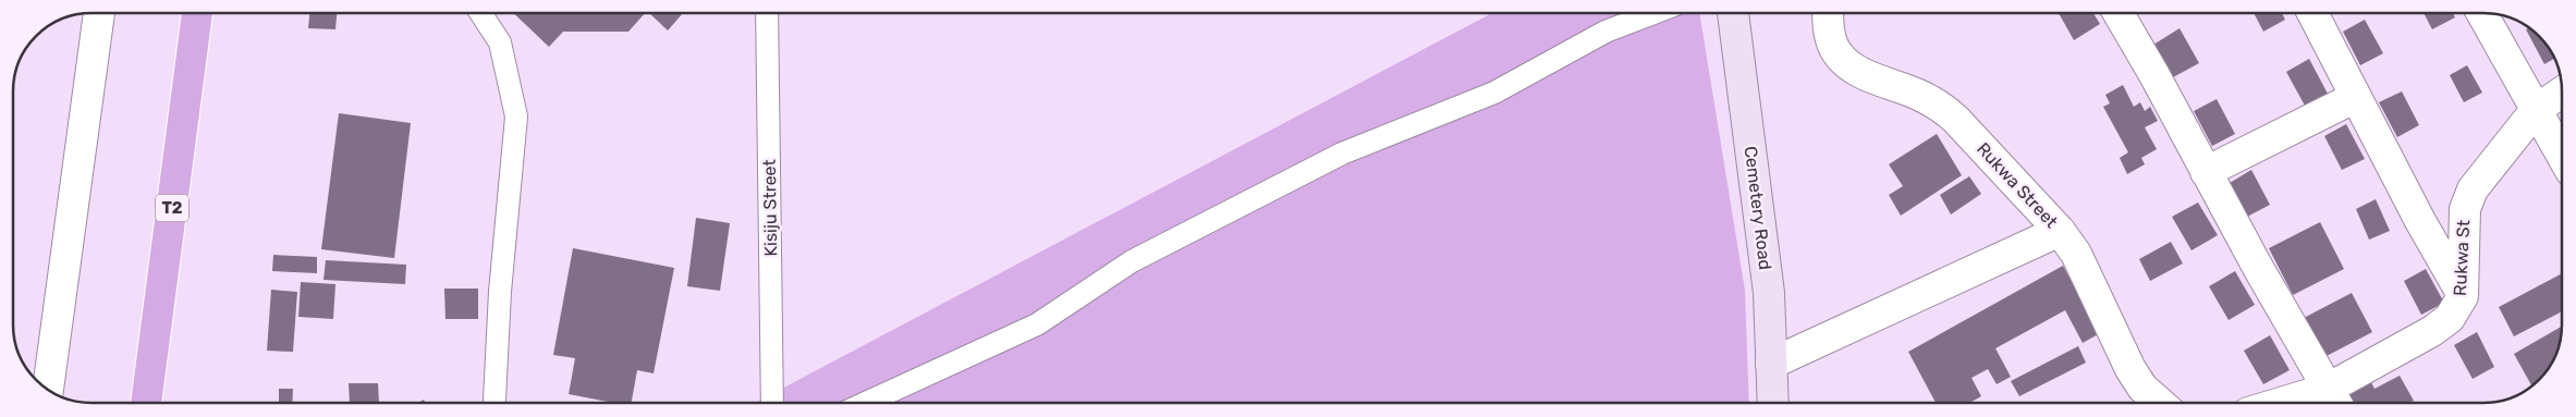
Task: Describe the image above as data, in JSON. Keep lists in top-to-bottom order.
{
  "streets": {
    "highway": ["T2"],
    "main road": ["Cemetery Road"],
    "street": ["Rukwa Street", "Rukwa St"],
    "lane": ["Kisiju Street"]
  }
}
